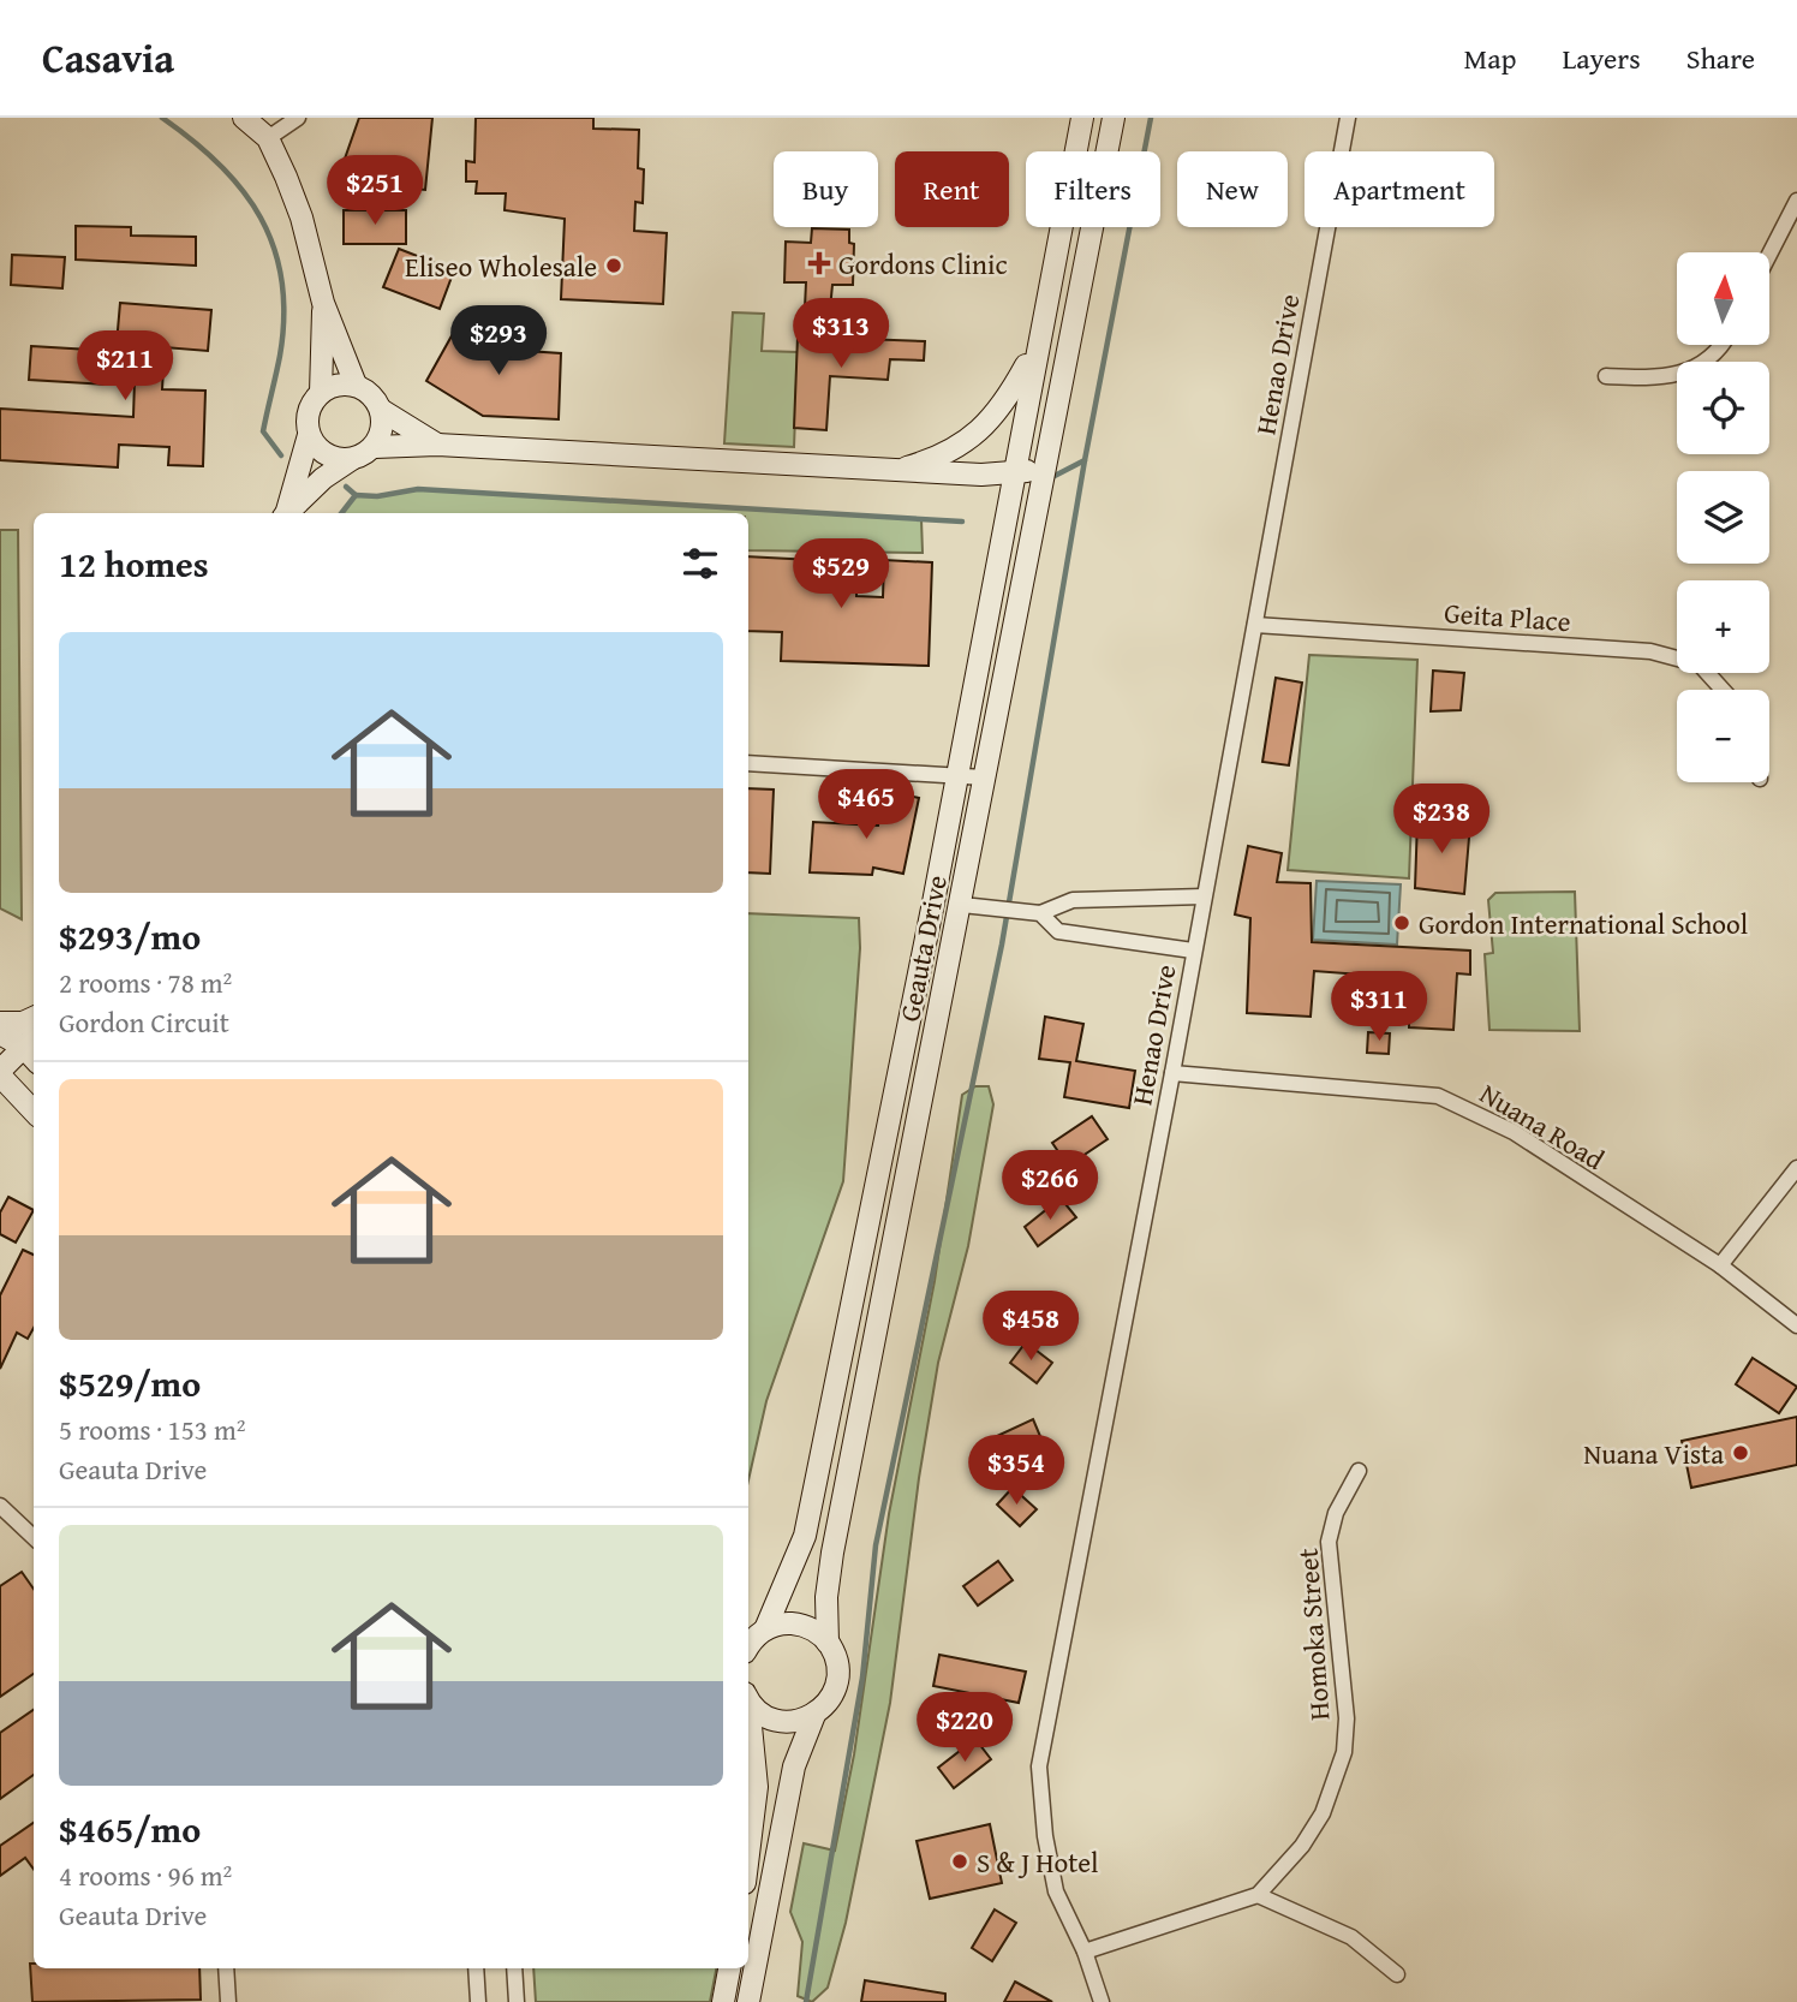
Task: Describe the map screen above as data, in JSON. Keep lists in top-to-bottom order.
{
  "streets": {
    "main road": ["Geauta Drive"],
    "street": [
      "Henao Drive",
      "Geita Place",
      "Nuana Road",
      "Homoka Street"
    ]
  },
  "crossings": [
    ["Henao Drive", "Geita Place"],
    ["Henao Drive", "Nuana Road"],
    ["Henao Drive", "Homoka Street"]
  ],
  "places": {
    "health": ["Gordons Clinic"],
    "other": [
      "Eliseo Wholesale",
      "Gordon International School",
      "Nuana Vista",
      "S & J Hotel"
    ]
  },
  "north": "top",
  "page": {
    "header": "Casavia",
    "nav": ["Map", "Layers", "Share"],
    "chip": [
      "Buy",
      "Rent",
      "Filters",
      "New",
      "Apartment"
    ],
    "price": [
      "$251",
      "$313",
      "$293",
      "$211",
      "$529",
      "$465",
      "$238",
      "$311",
      "$266",
      "$458",
      "$354",
      "$220"
    ],
    "map_buttons": ["+", "−"],
    "heading": "12 homes",
    "list": [
      {
        "name": "$293/mo",
        "note": "2 rooms · 78 m² · Gordon Circuit"
      },
      {
        "name": "$529/mo",
        "note": "5 rooms · 153 m² · Geauta Drive"
      },
      {
        "name": "$465/mo",
        "note": "4 rooms · 96 m² · Geauta Drive"
      }
    ]
  }
}
